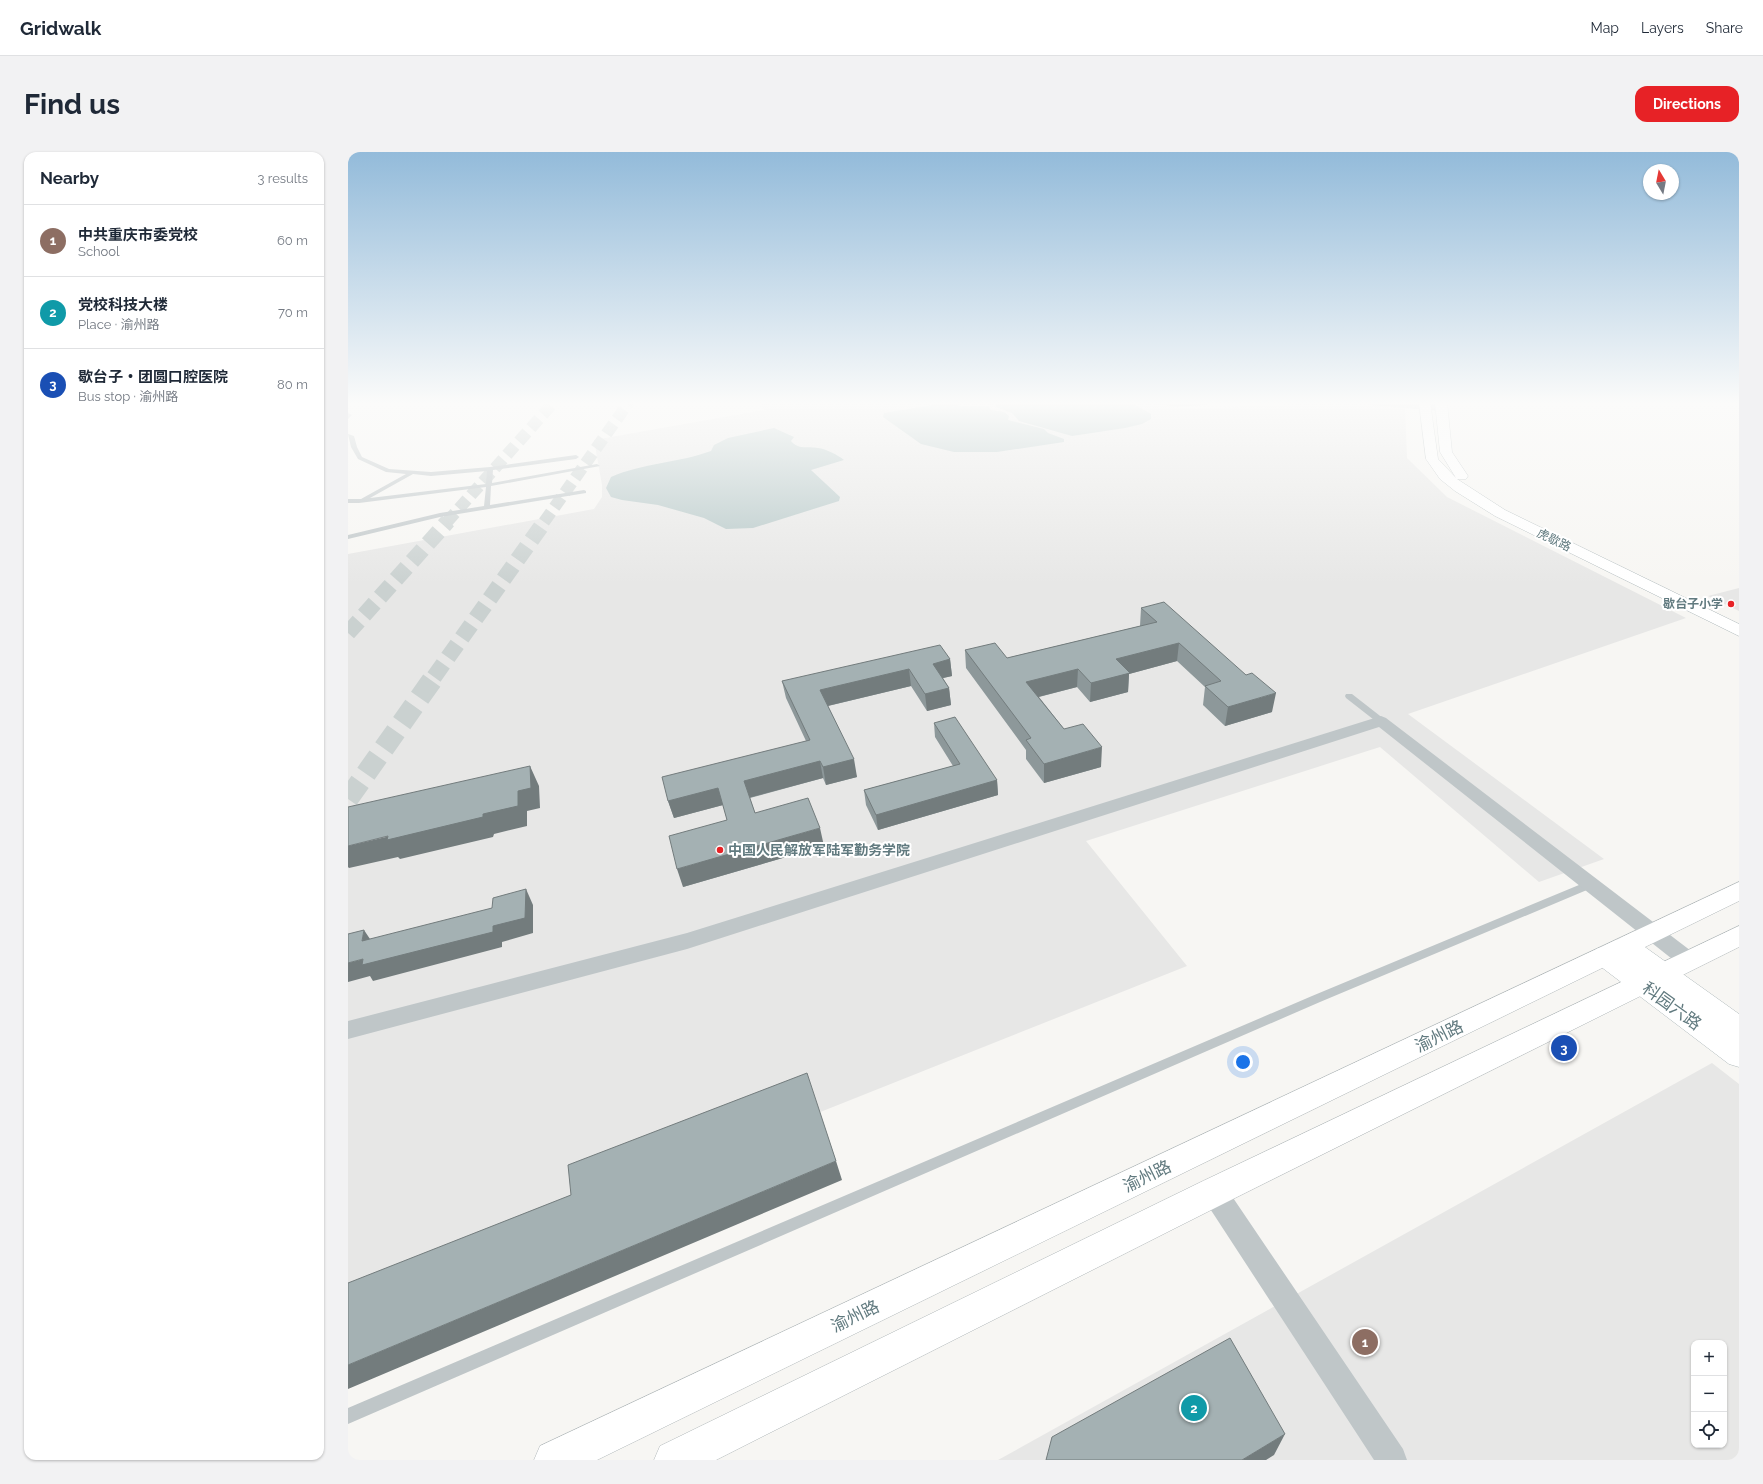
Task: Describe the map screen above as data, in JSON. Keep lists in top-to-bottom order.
{
  "streets": {
    "main road": ["虎歇路", "科园六路", "渝州路"]
  },
  "crossings": [
    ["科园六路", "渝州路"]
  ],
  "places": ["歇台子小学", "中国人民解放军陆军勤务学院"],
  "north": "top",
  "page": {
    "header": "Gridwalk",
    "nav": ["Map", "Layers", "Share"],
    "buttons": "Directions",
    "title": "Find us",
    "heading": ["Nearby", "3 results"],
    "list": [
      {
        "mark": "1",
        "name": "中共重庆市委党校",
        "note": "School",
        "value": "60 m"
      },
      {
        "mark": "2",
        "name": "党校科技大楼",
        "note": "Place · 渝州路",
        "value": "70 m"
      },
      {
        "mark": "3",
        "name": "歇台子‧团圆口腔医院",
        "note": "Bus stop · 渝州路",
        "value": "80 m"
      }
    ],
    "pins": ["3", "1", "2"],
    "map_buttons": ["+", "−"]
  }
}
